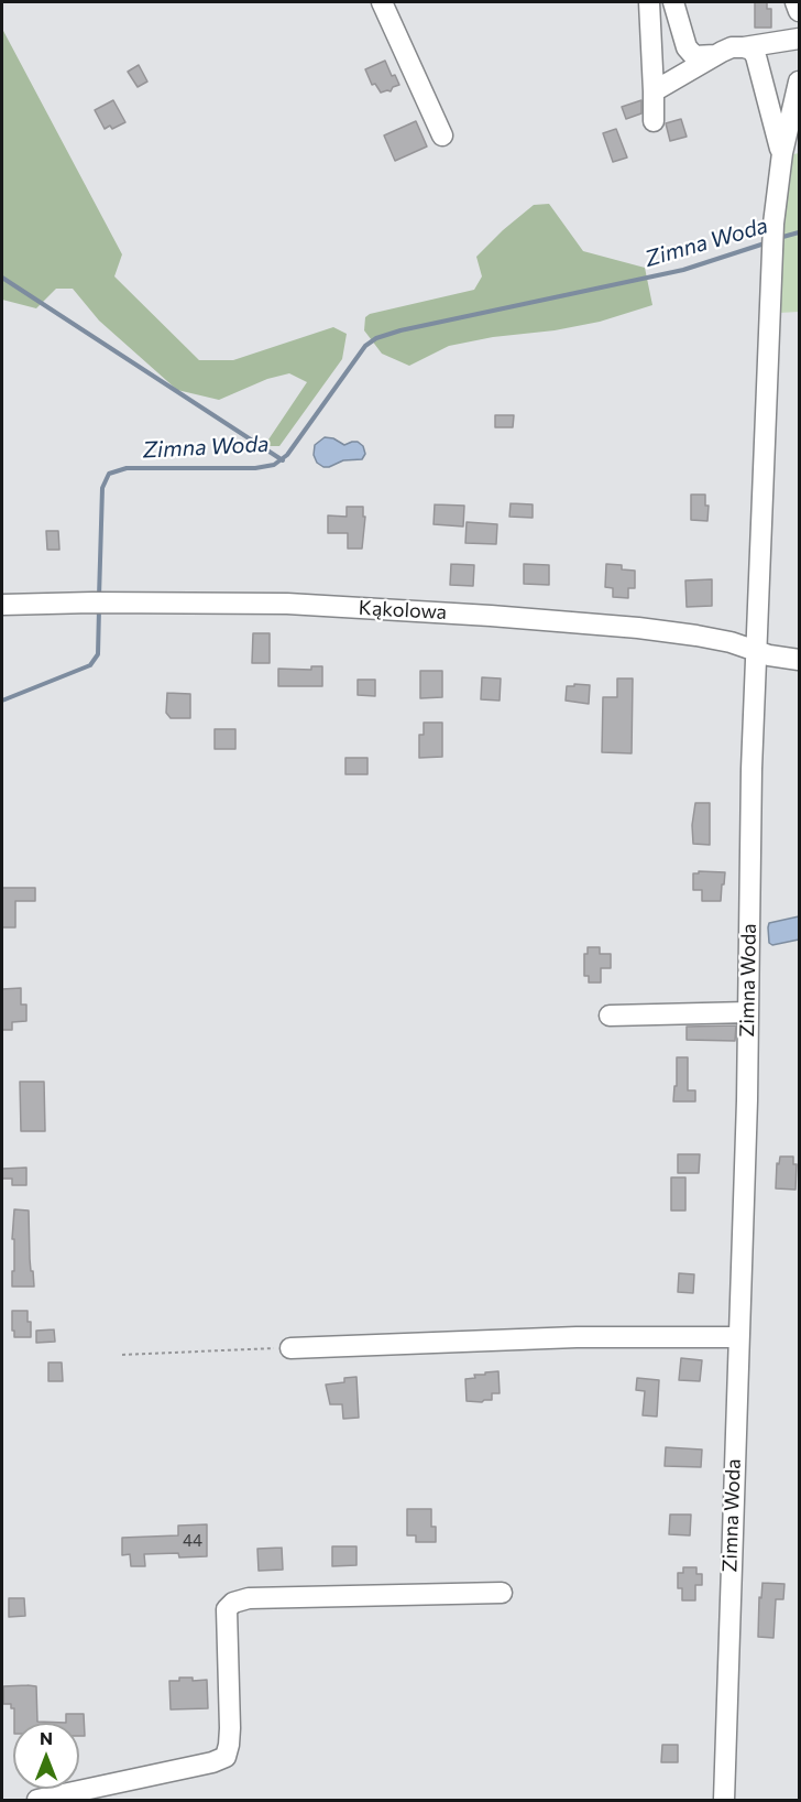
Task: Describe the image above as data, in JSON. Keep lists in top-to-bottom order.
{
  "streets": {
    "street": ["Kąkolowa", "Zimna Woda"]
  },
  "crossings": [
    ["Kąkolowa", "Zimna Woda"]
  ],
  "water": ["Zimna Woda"],
  "house_numbers": ["44"],
  "north": "top"
}
